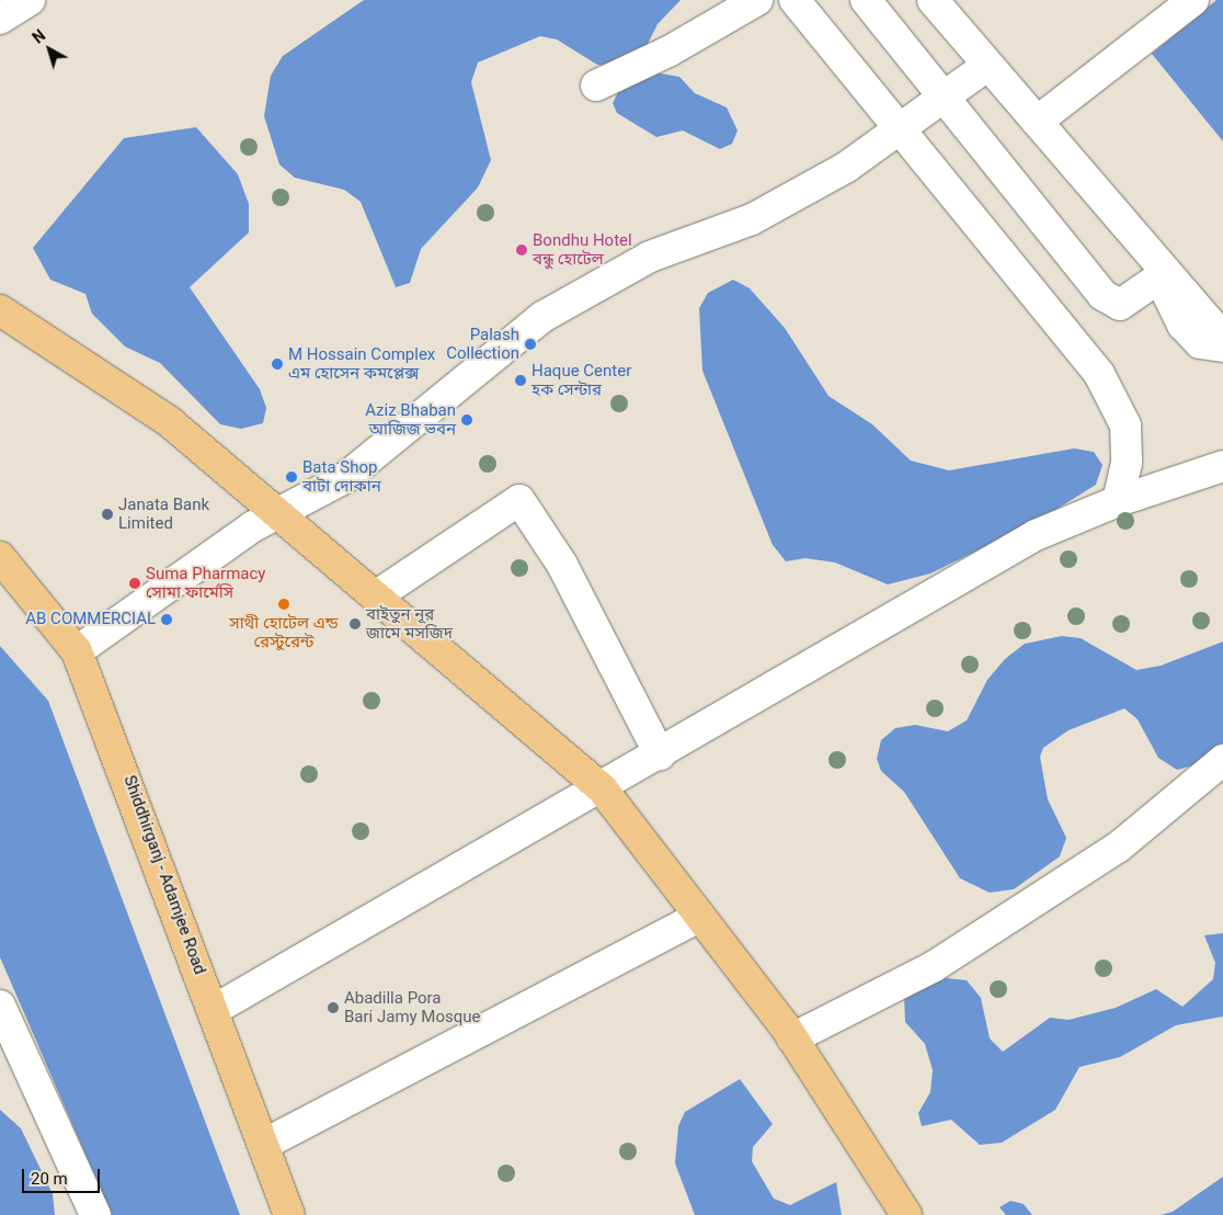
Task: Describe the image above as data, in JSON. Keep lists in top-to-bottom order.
{
  "streets": {
    "main road": ["Shiddhirganj - Adamjee Road"]
  },
  "places": [
    "Bondhu Hotel বন্ধু হোটেল",
    "Palash Collection",
    "M Hossain Complex এম হোসেন কমপ্লেক্স",
    "Haque Center হক সেন্টার",
    "Aziz Bhaban আজিজ ভবন",
    "Bata Shop বাটা দোকান",
    "Janata Bank Limited",
    "Suma Pharmacy সোমা ফার্মেসি",
    "সাথী হোটেল এন্ড রেস্টুরেন্ট",
    "AB COMMERCIAL",
    "বাইতুন নূর জামে মসজিদ",
    "Abadilla Pora Bari Jamy Mosque"
  ],
  "scale_bar": "20 m",
  "north": "top left"
}
